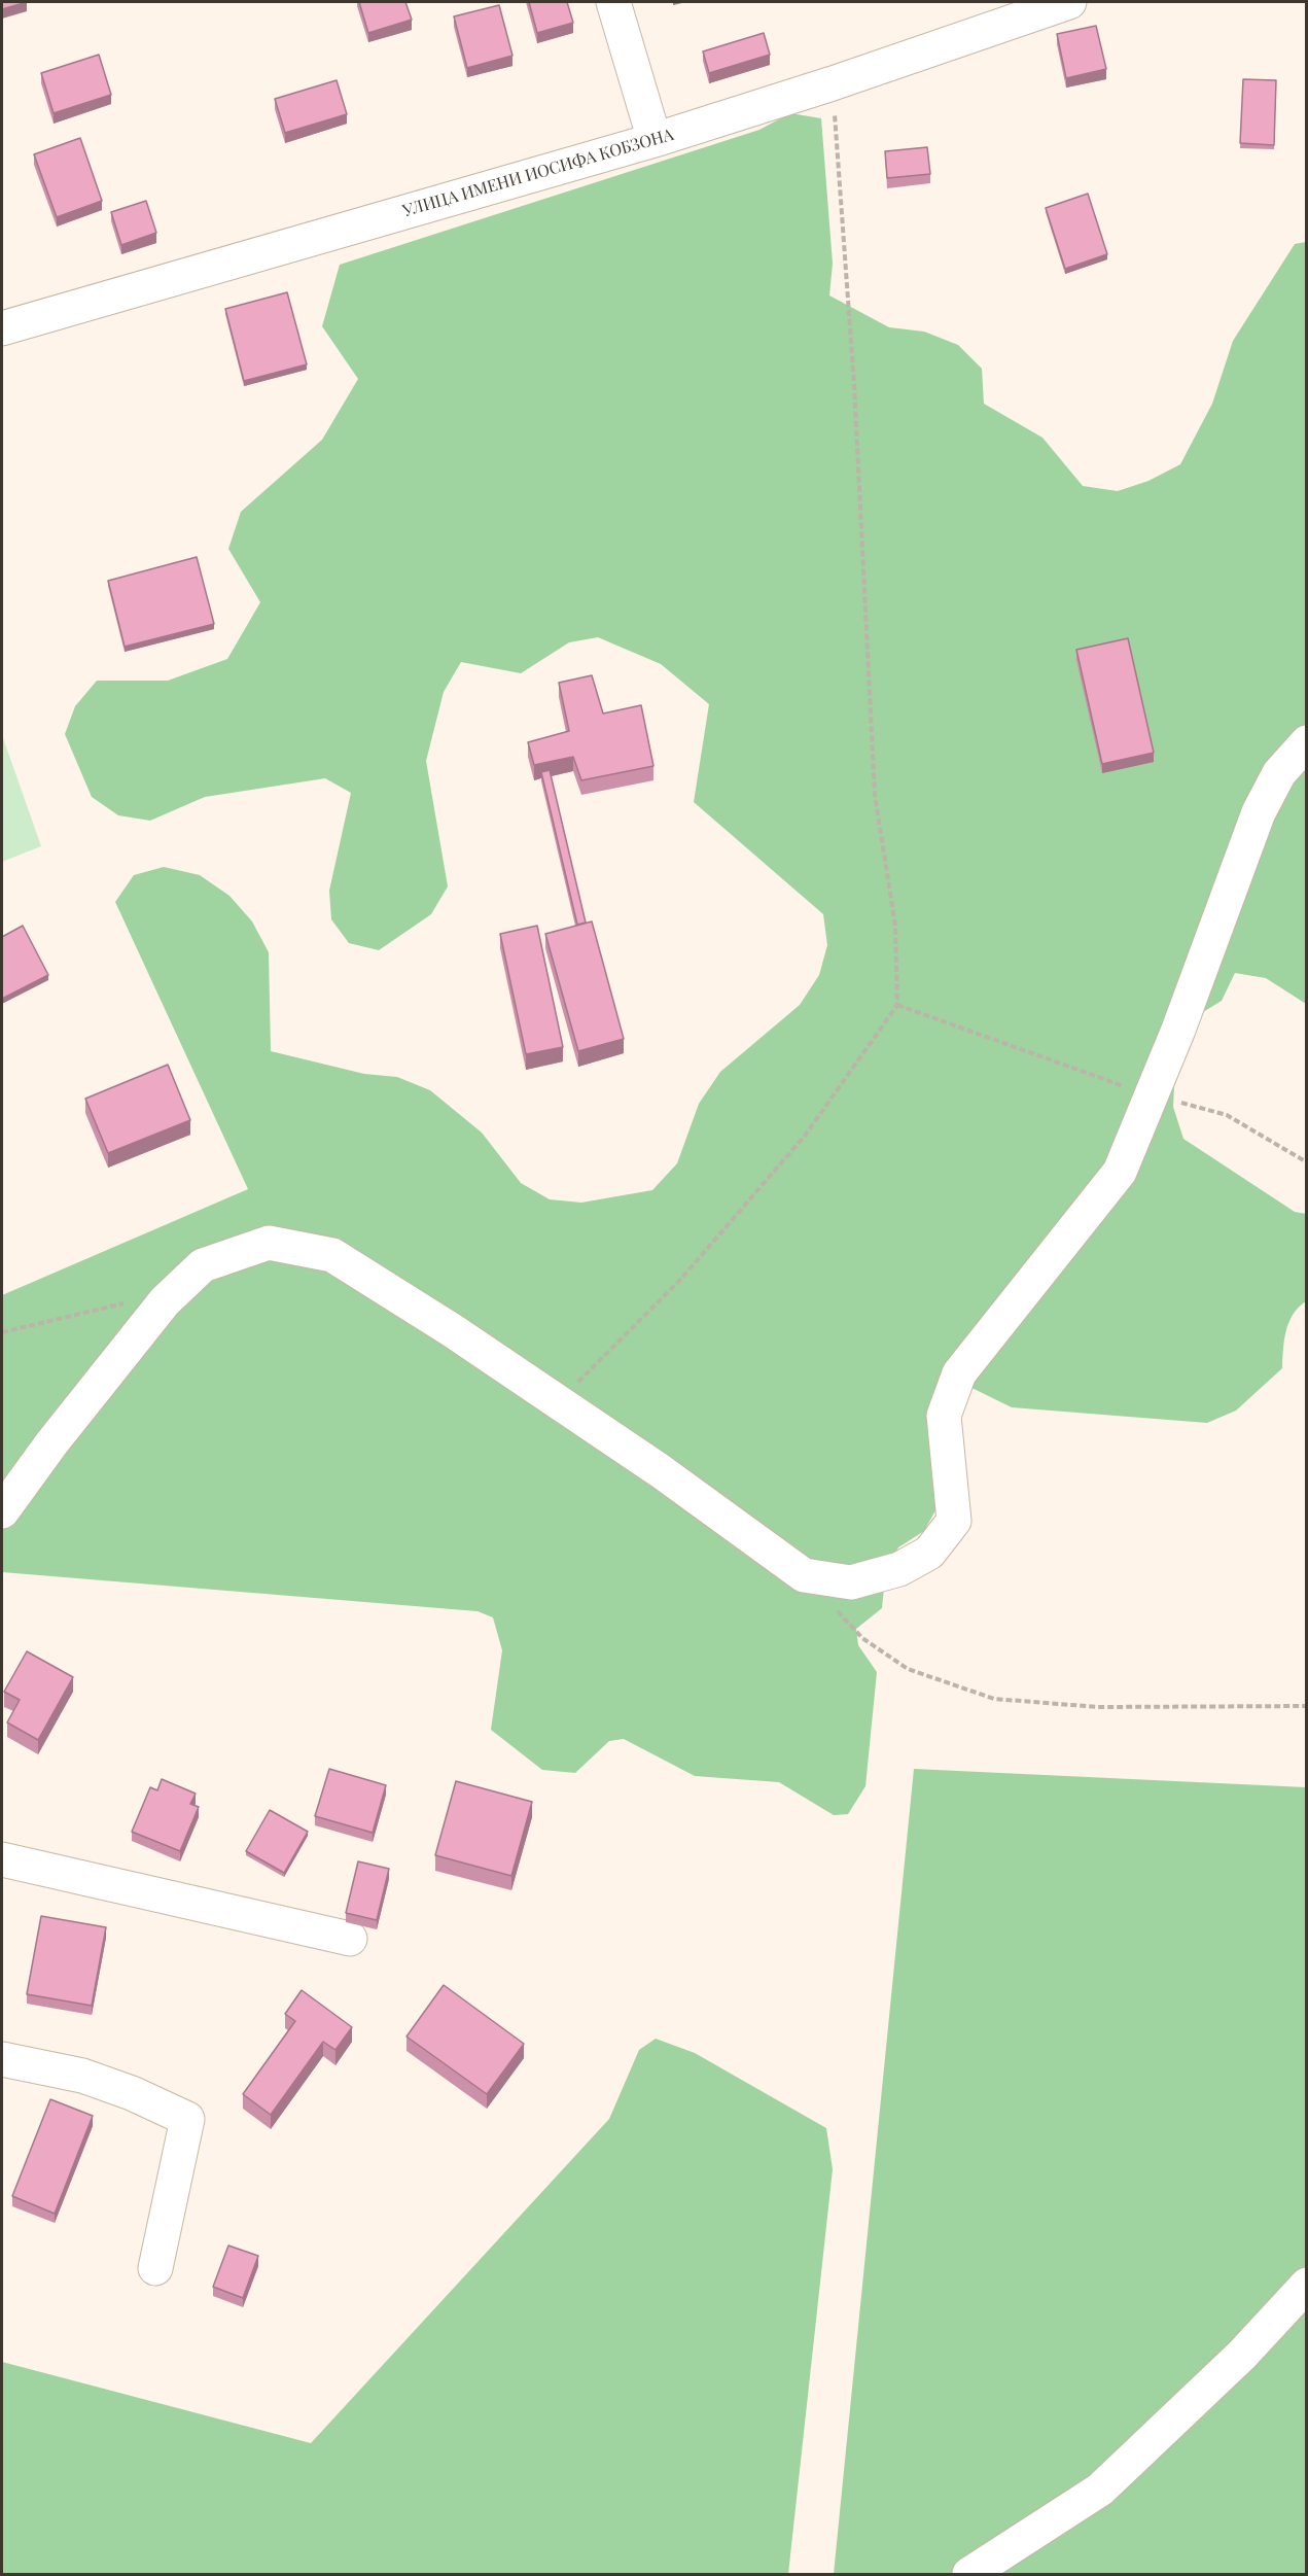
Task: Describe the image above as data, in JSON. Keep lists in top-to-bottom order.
{
  "streets": {
    "street": ["УЛИЦА ИМЕНИ ИОСИФА КОБЗОНА"]
  }
}
